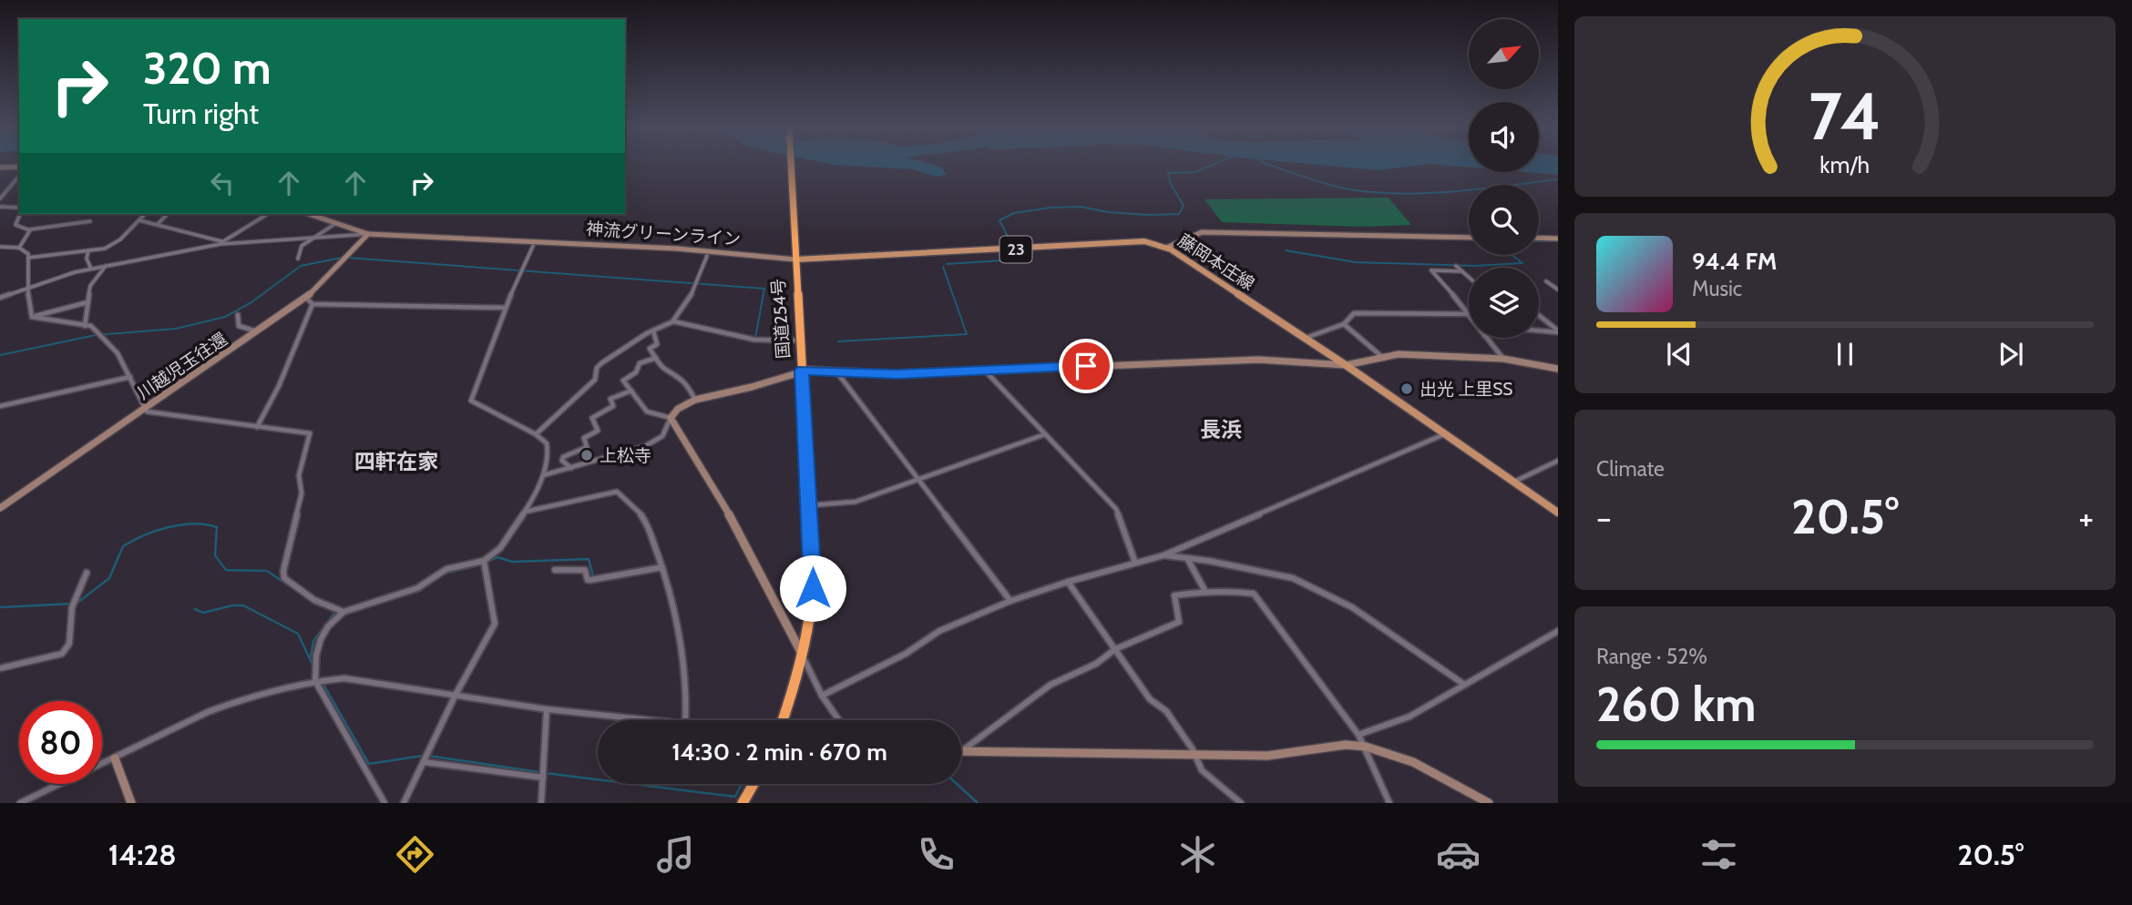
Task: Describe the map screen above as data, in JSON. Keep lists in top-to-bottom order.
{
  "streets": {
    "highway": ["国道254号"],
    "main road": ["23", "藤岡本庄線"],
    "street": ["神流グリーンライン", "川越児玉往還"]
  },
  "crossings": [
    ["神流グリーンライン", "藤岡本庄線"],
    ["神流グリーンライン", "国道254号"],
    ["神流グリーンライン", "川越児玉往還"],
    ["藤岡本庄線", "国道254号"]
  ],
  "districts": ["長浜", "四軒在家"],
  "places": ["出光 上里SS", "上松寺"],
  "north": "top right",
  "page": {
    "turn": ["320 m", "Turn right"],
    "song": ["94.4 FM", "Music"],
    "tile": [
      "Climate",
      ["Range · 52%", "260 km"]
    ],
    "heat": ["−", "20.5°", "+"],
    "limit": "80",
    "trip": "14:30 · 2 min · 670 m",
    "tabs": ["14:28", "20.5°"],
    "gauge": ["74", "km/h"]
  }
}
